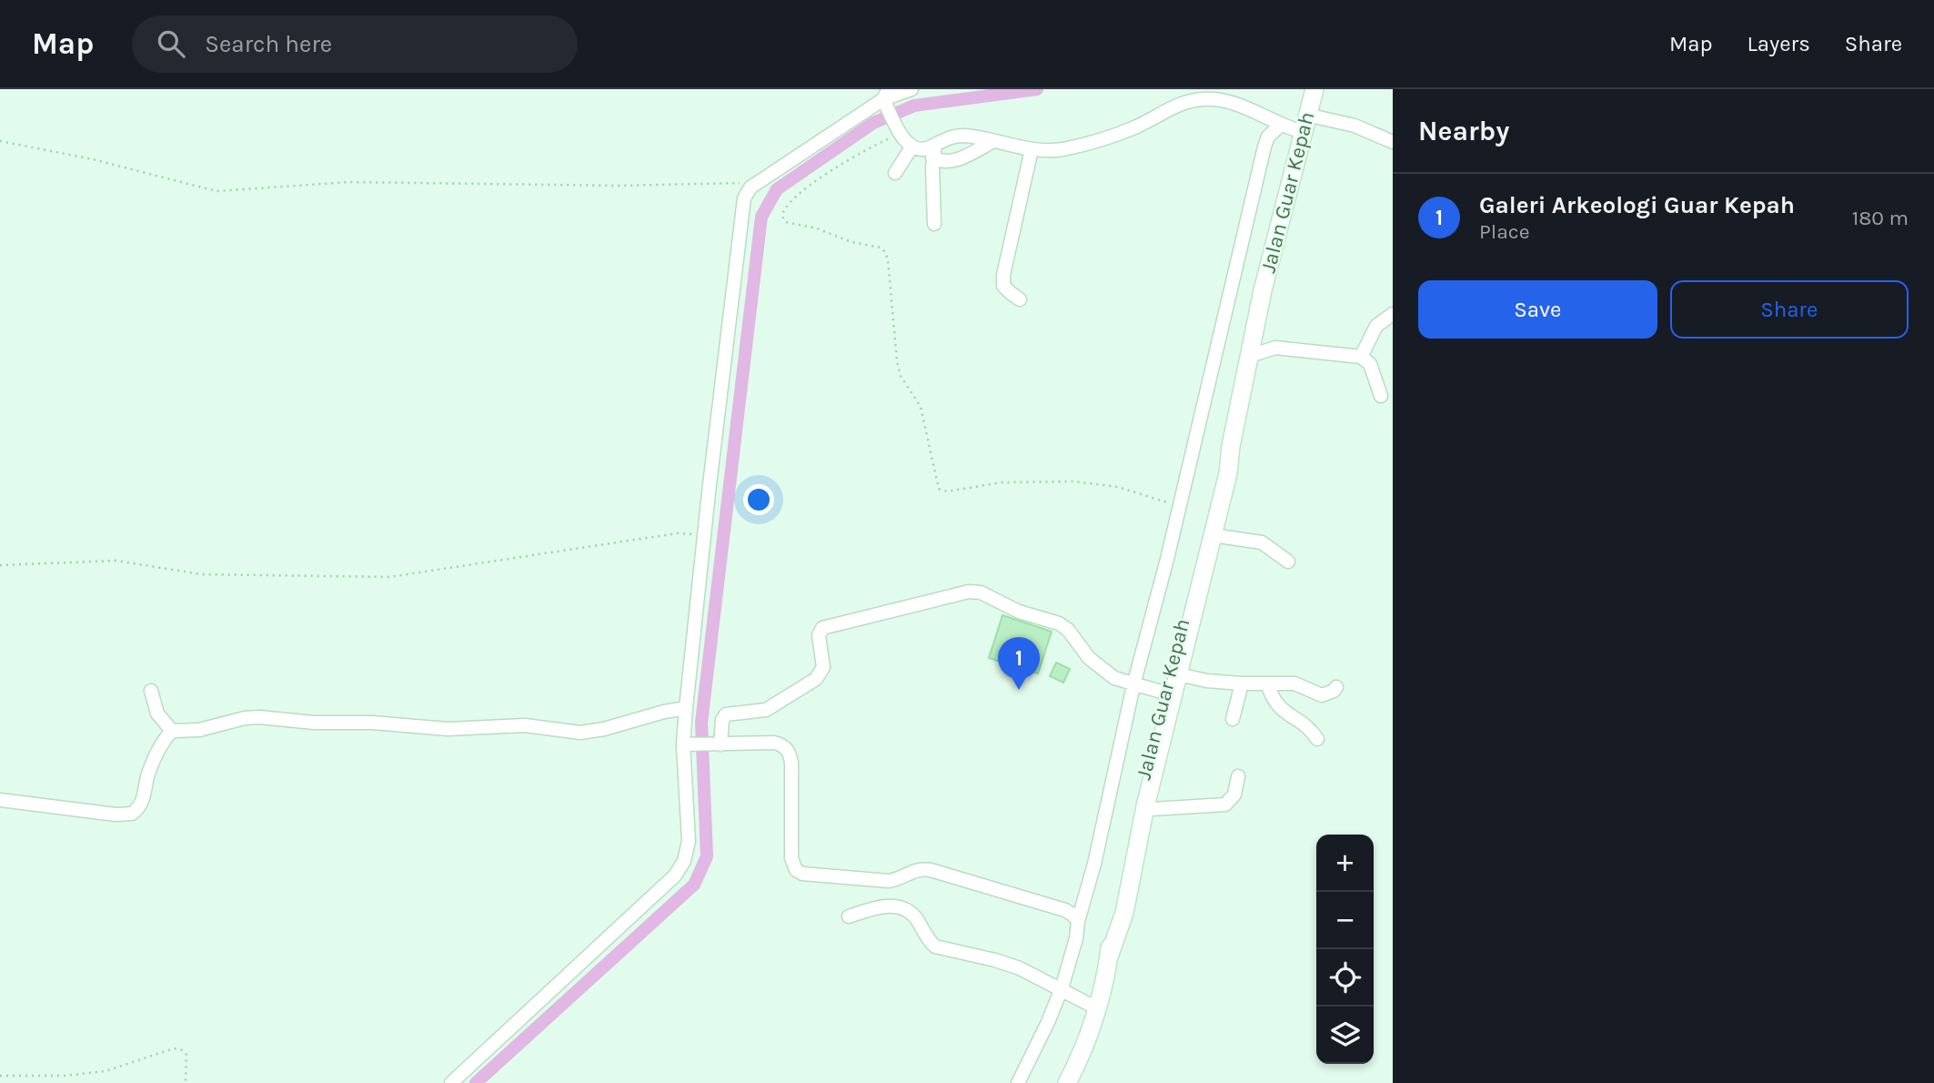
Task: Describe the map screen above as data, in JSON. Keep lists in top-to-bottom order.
{
  "streets": {
    "main road": ["Jalan Guar Kepah"]
  },
  "page": {
    "header": "Map",
    "search": "Search here",
    "nav": ["Map", "Layers", "Share"],
    "heading": "Nearby",
    "list": [
      {
        "mark": "1",
        "name": "Galeri Arkeologi Guar Kepah",
        "note": "Place",
        "value": "180 m"
      }
    ],
    "buttons": ["Save", "Share"],
    "pins": "1",
    "map_buttons": ["+", "−"]
  }
}
